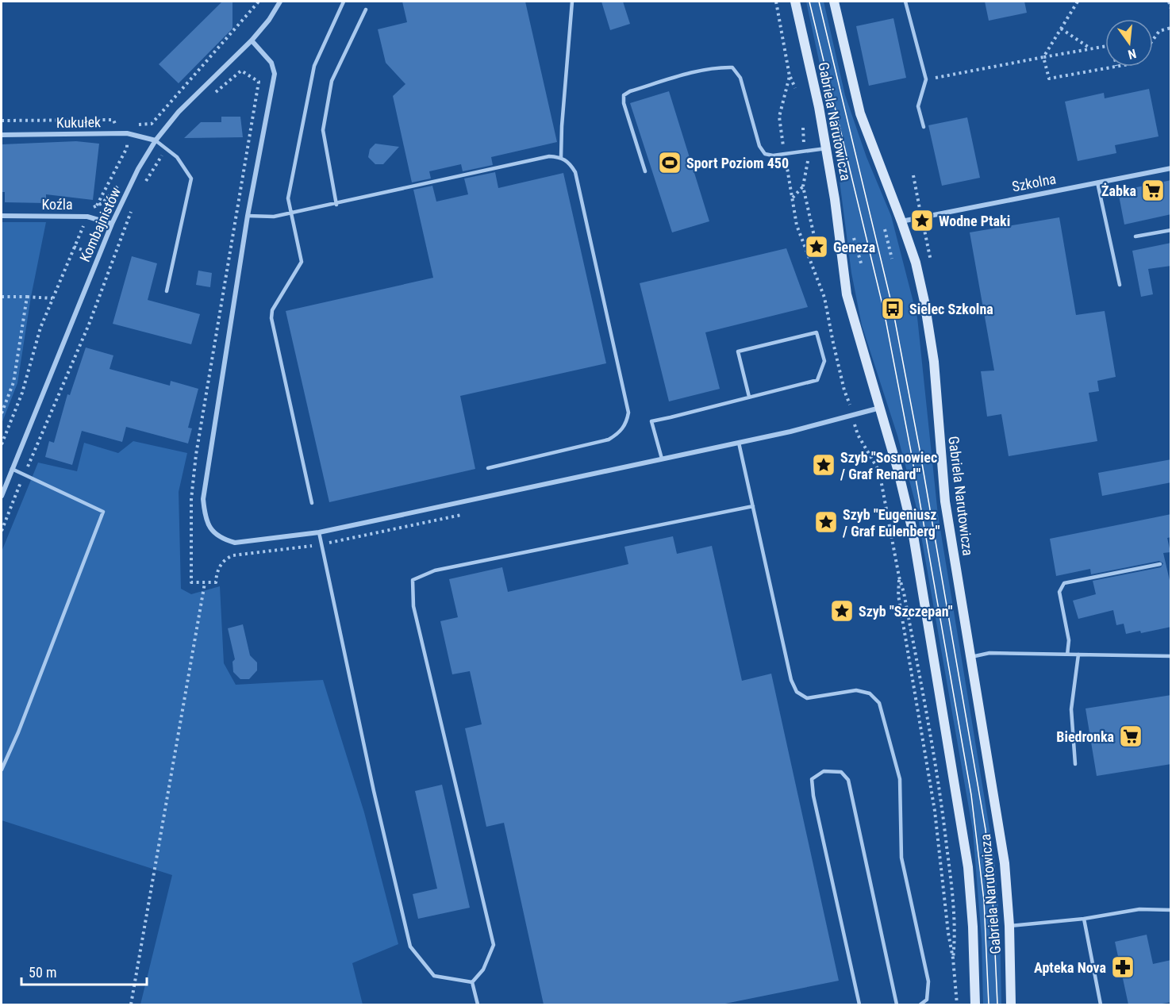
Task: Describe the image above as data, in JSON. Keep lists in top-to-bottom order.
{
  "streets": {
    "street": [
      "Gabriela Narutowicza",
      "Kukułek",
      "Szkolna",
      "Koźla",
      "Kombajnistów"
    ]
  },
  "crossings": [
    ["Gabriela Narutowicza", "Szkolna"],
    ["Kukułek", "Kombajnistów"],
    ["Koźla", "Kombajnistów"]
  ],
  "places": {
    "sports": ["Sport Poziom 450"],
    "supermarket": ["Żabka", "Biedronka"],
    "place": [
      "Wodne Ptaki",
      "Geneza",
      "Szyb \"Sosnowiec / Graf Renard\"",
      "Szyb \"Eugeniusz / Graf Eulenberg\"",
      "Szyb \"Szczepan\""
    ],
    "bus stop": ["Sielec Szkolna"],
    "pharmacy": ["Apteka Nova"]
  },
  "scale_bar": "50 m",
  "north": "bottom"
}
